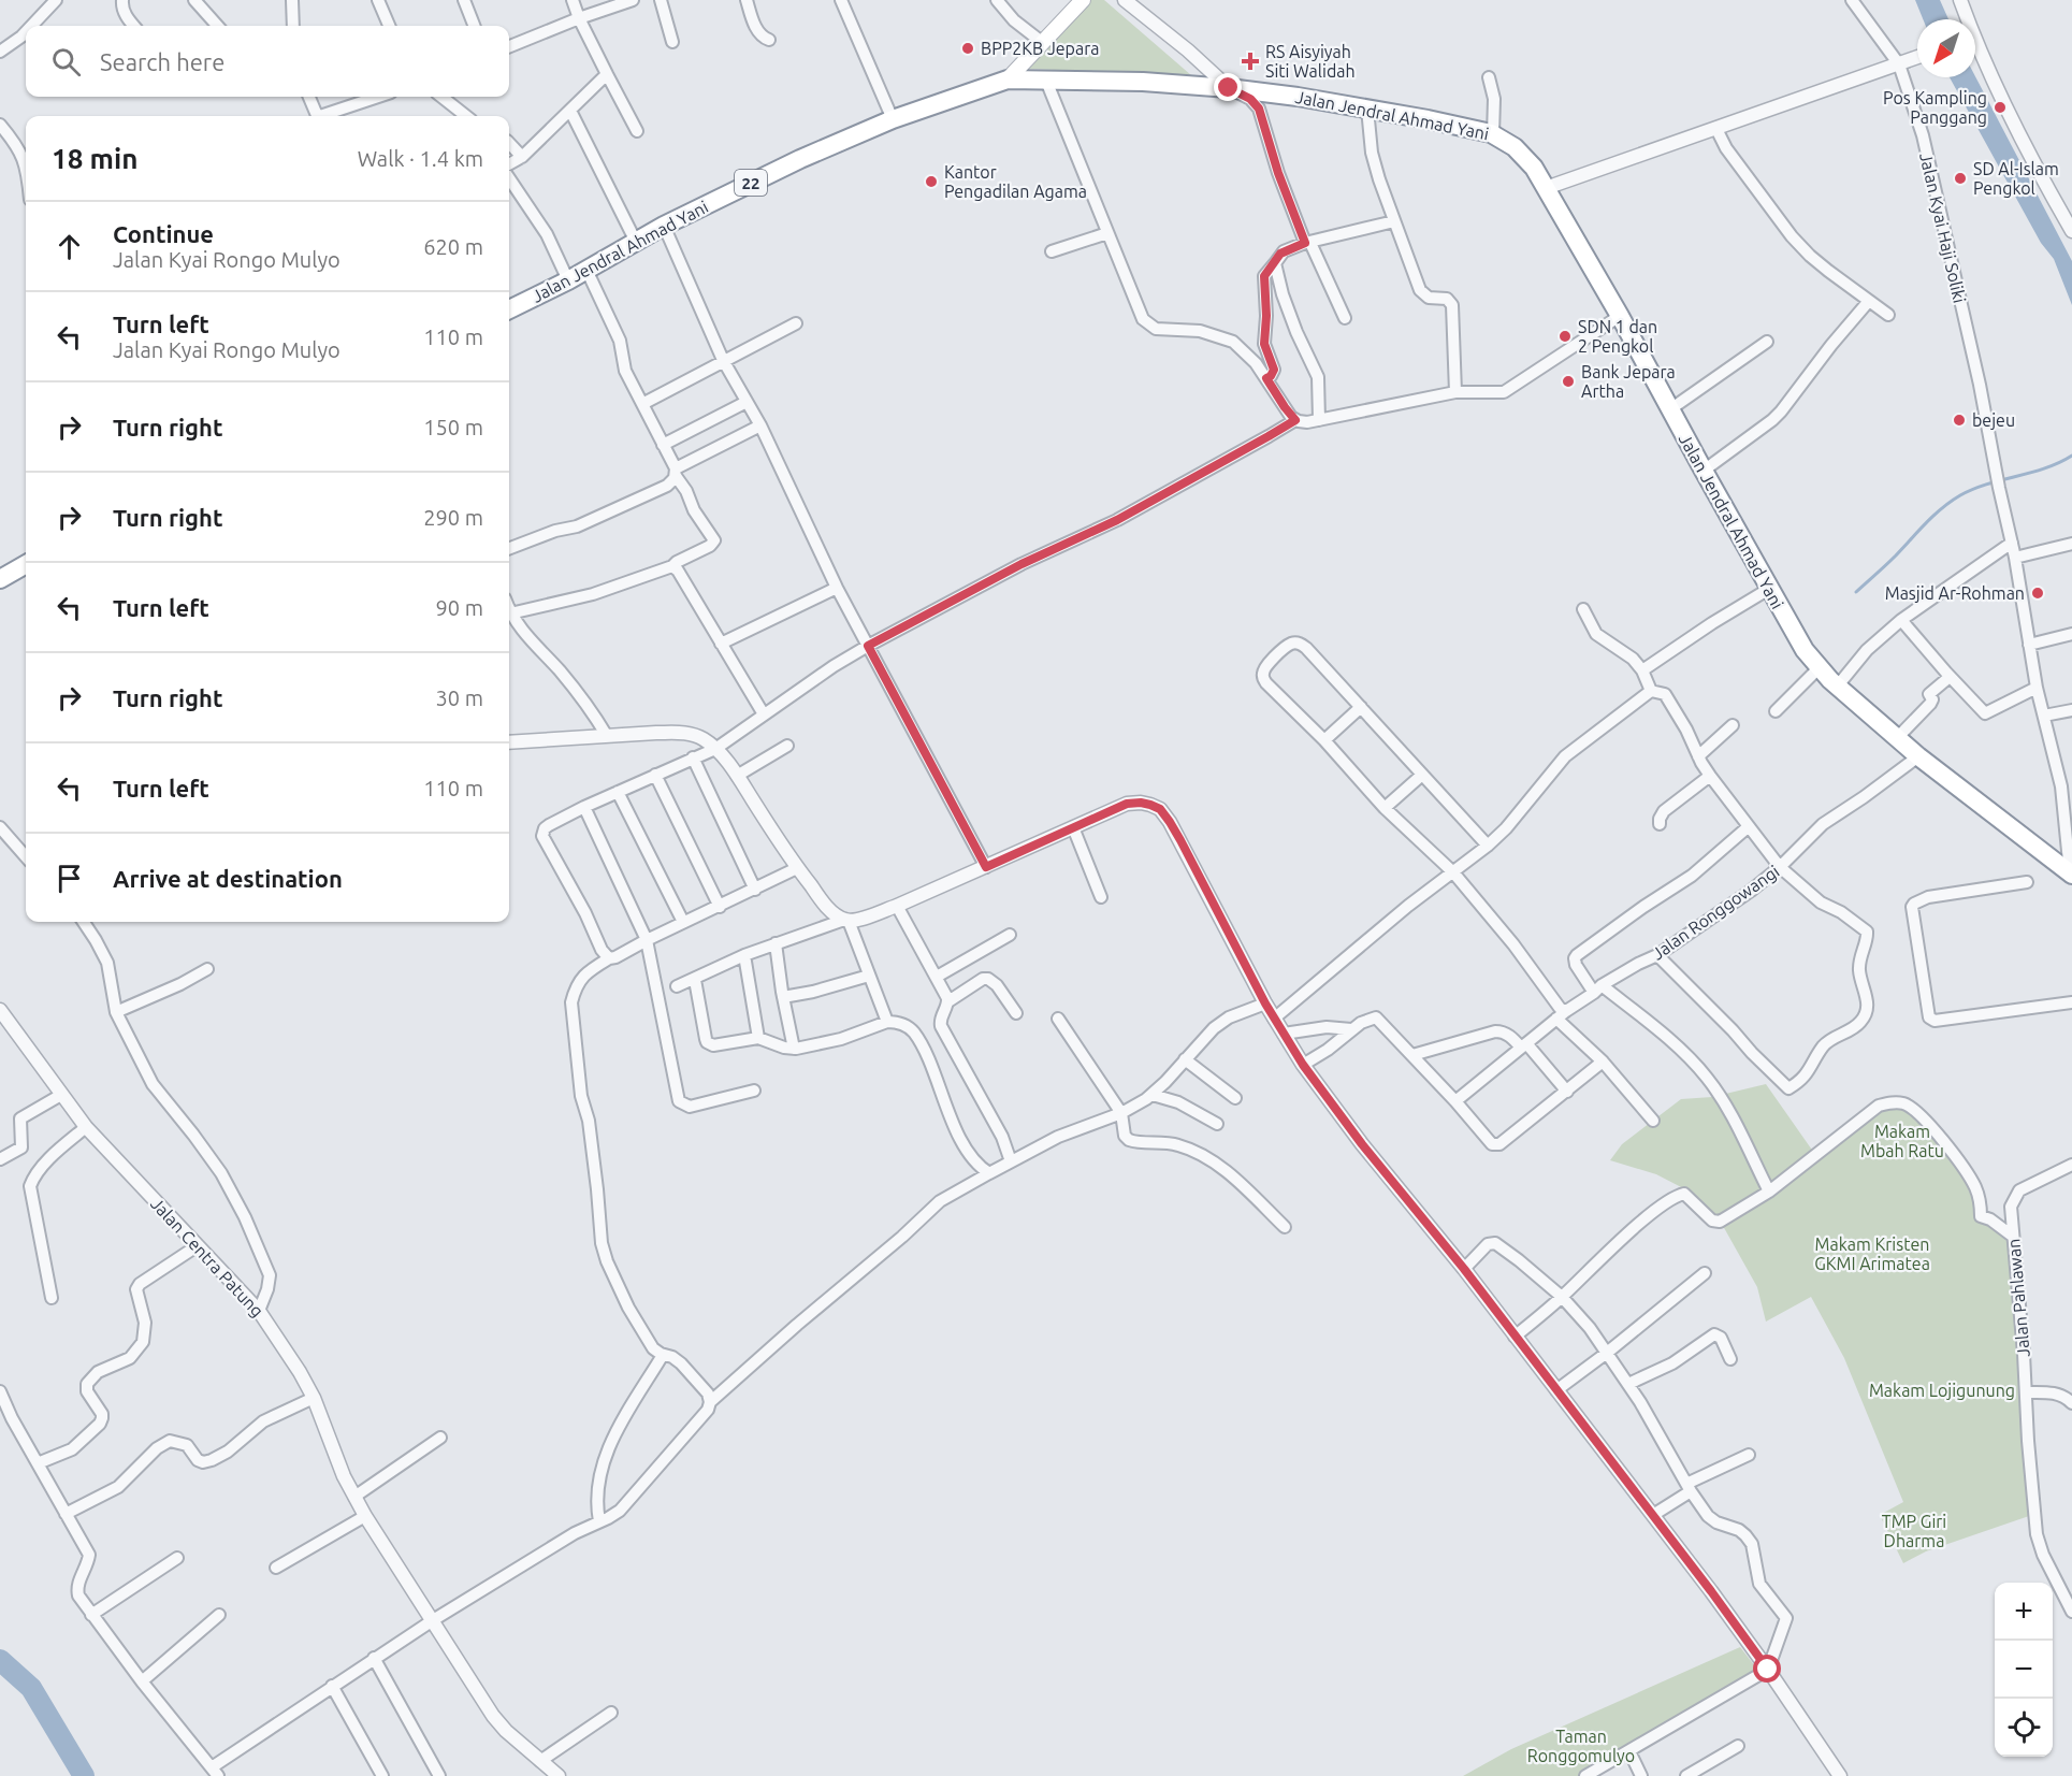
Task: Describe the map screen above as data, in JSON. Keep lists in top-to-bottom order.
{
  "streets": {
    "highway": ["Jalan Jendral Ahmad Yani", "22"],
    "street": [
      "Jalan Kyai Haji Soliki",
      "Jalan Ronggowangi",
      "Jalan Centra Patung",
      "Jalan Pahlawan"
    ]
  },
  "crossings": [
    ["Jalan Jendral Ahmad Yani", "Jalan Kyai Haji Soliki"],
    ["Jalan Jendral Ahmad Yani", "Jalan Ronggowangi"]
  ],
  "parks": [
    "Makam Mbah Ratu",
    "Makam Kristen GKMI Arimatea",
    "Makam Lojigunung",
    "TMP Giri Dharma",
    "Taman Ronggomulyo"
  ],
  "places": {
    "other": [
      "BPP2KB Jepara",
      "Pos Kampling Panggang",
      "SD Al-Islam Pengkol",
      "Kantor Pengadilan Agama",
      "SDN 1 dan 2 Pengkol",
      "Bank Jepara Artha",
      "bejeu",
      "Masjid Ar-Rohman"
    ],
    "health": ["RS Aisyiyah Siti Walidah"]
  },
  "north": "bottom left",
  "page": {
    "search": "Search here",
    "heading": ["18 min", "Walk · 1.4 km"],
    "list": [
      ["Continue", "Jalan Kyai Rongo Mulyo", "620 m"],
      ["Turn left", "Jalan Kyai Rongo Mulyo", "110 m"],
      ["Turn right", "150 m"],
      ["Turn right", "290 m"],
      ["Turn left", "90 m"],
      ["Turn right", "30 m"],
      ["Turn left", "110 m"],
      "Arrive at destination"
    ],
    "map_buttons": ["+", "−"]
  }
}
